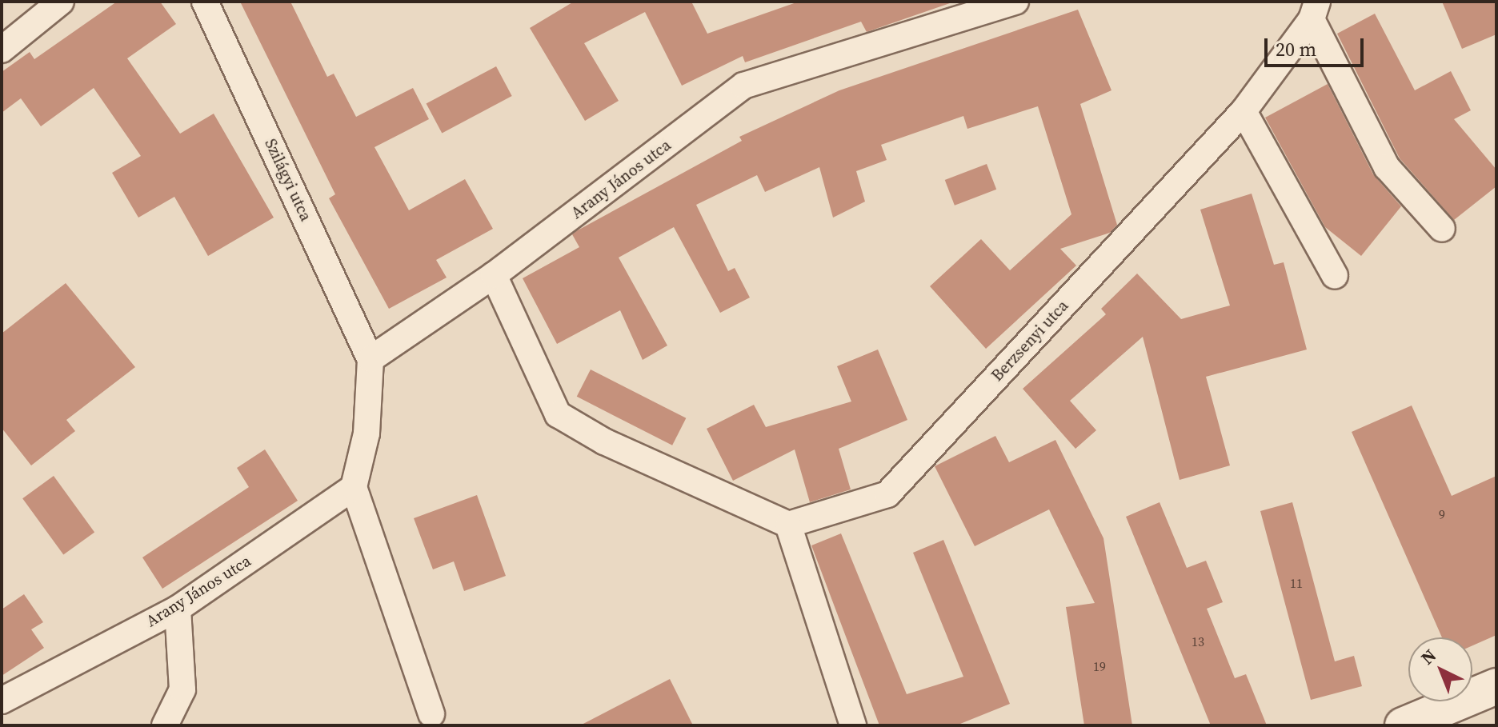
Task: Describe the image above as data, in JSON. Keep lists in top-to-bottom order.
{
  "streets": {
    "street": ["Arany János utca", "Szilágyi utca", "Berzsenyi utca"]
  },
  "crossings": [
    ["Arany János utca", "Szilágyi utca"]
  ],
  "house_numbers": [
    "9",
    "11",
    "13",
    "19"
  ],
  "scale_bar": "20 m",
  "north": "top left"
}
